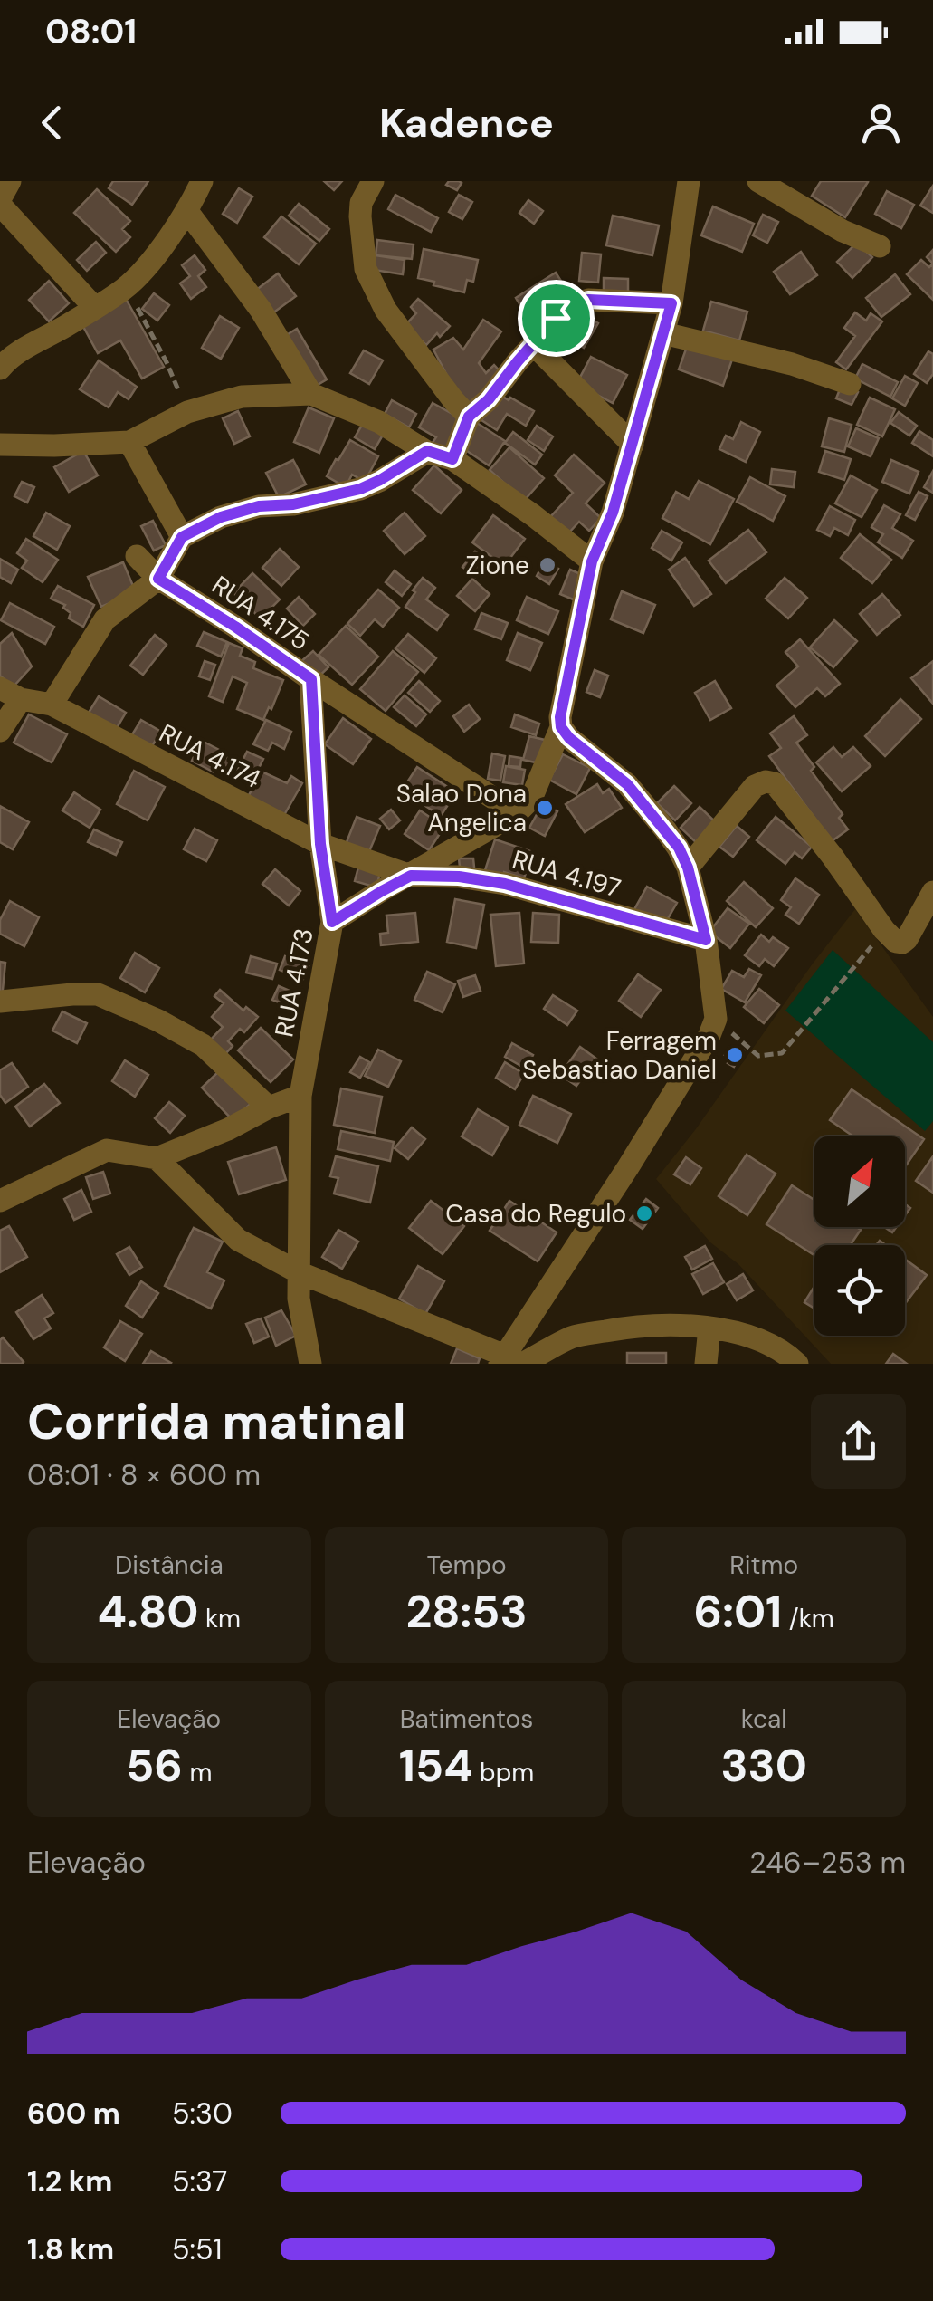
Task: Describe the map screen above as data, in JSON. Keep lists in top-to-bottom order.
{
  "streets": {
    "street": [
      "RUA 4.175",
      "RUA 4.174",
      "RUA 4.197",
      "RUA 4.173"
    ]
  },
  "crossings": [
    ["RUA 4.175", "RUA 4.174"],
    ["RUA 4.175", "RUA 4.173"],
    ["RUA 4.174", "RUA 4.197"],
    ["RUA 4.174", "RUA 4.173"],
    ["RUA 4.197", "RUA 4.173"]
  ],
  "places": [
    "Zione",
    "Salao Dona Angelica",
    "Ferragem Sebastiao Daniel",
    "Casa do Regulo"
  ],
  "north": "top right",
  "page": {
    "status": "08:01",
    "header": "Kadence",
    "heading": ["Corrida matinal", "08:01 · 8 × 600 m"],
    "stats": [
      ["Distância", "4.80 km"],
      ["Tempo", "28:53"],
      ["Ritmo", "6:01 /km"],
      ["Elevação", "56 m"],
      ["Batimentos", "154 bpm"],
      ["kcal", "330"]
    ],
    "chart": ["Elevação", "246–253 m"],
    "list": [
      {
        "name": "600 m",
        "note": "5:30"
      },
      {
        "name": "1.2 km",
        "note": "5:37"
      },
      {
        "name": "1.8 km",
        "note": "5:51"
      }
    ]
  }
}
